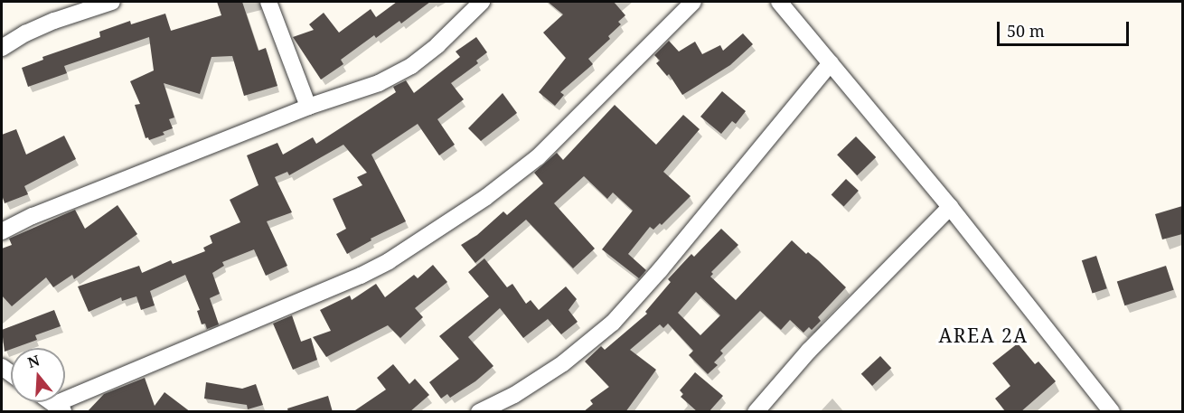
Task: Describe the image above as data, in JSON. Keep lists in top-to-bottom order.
{
  "districts": ["AREA 2A"],
  "scale_bar": "50 m",
  "north": "top"
}
